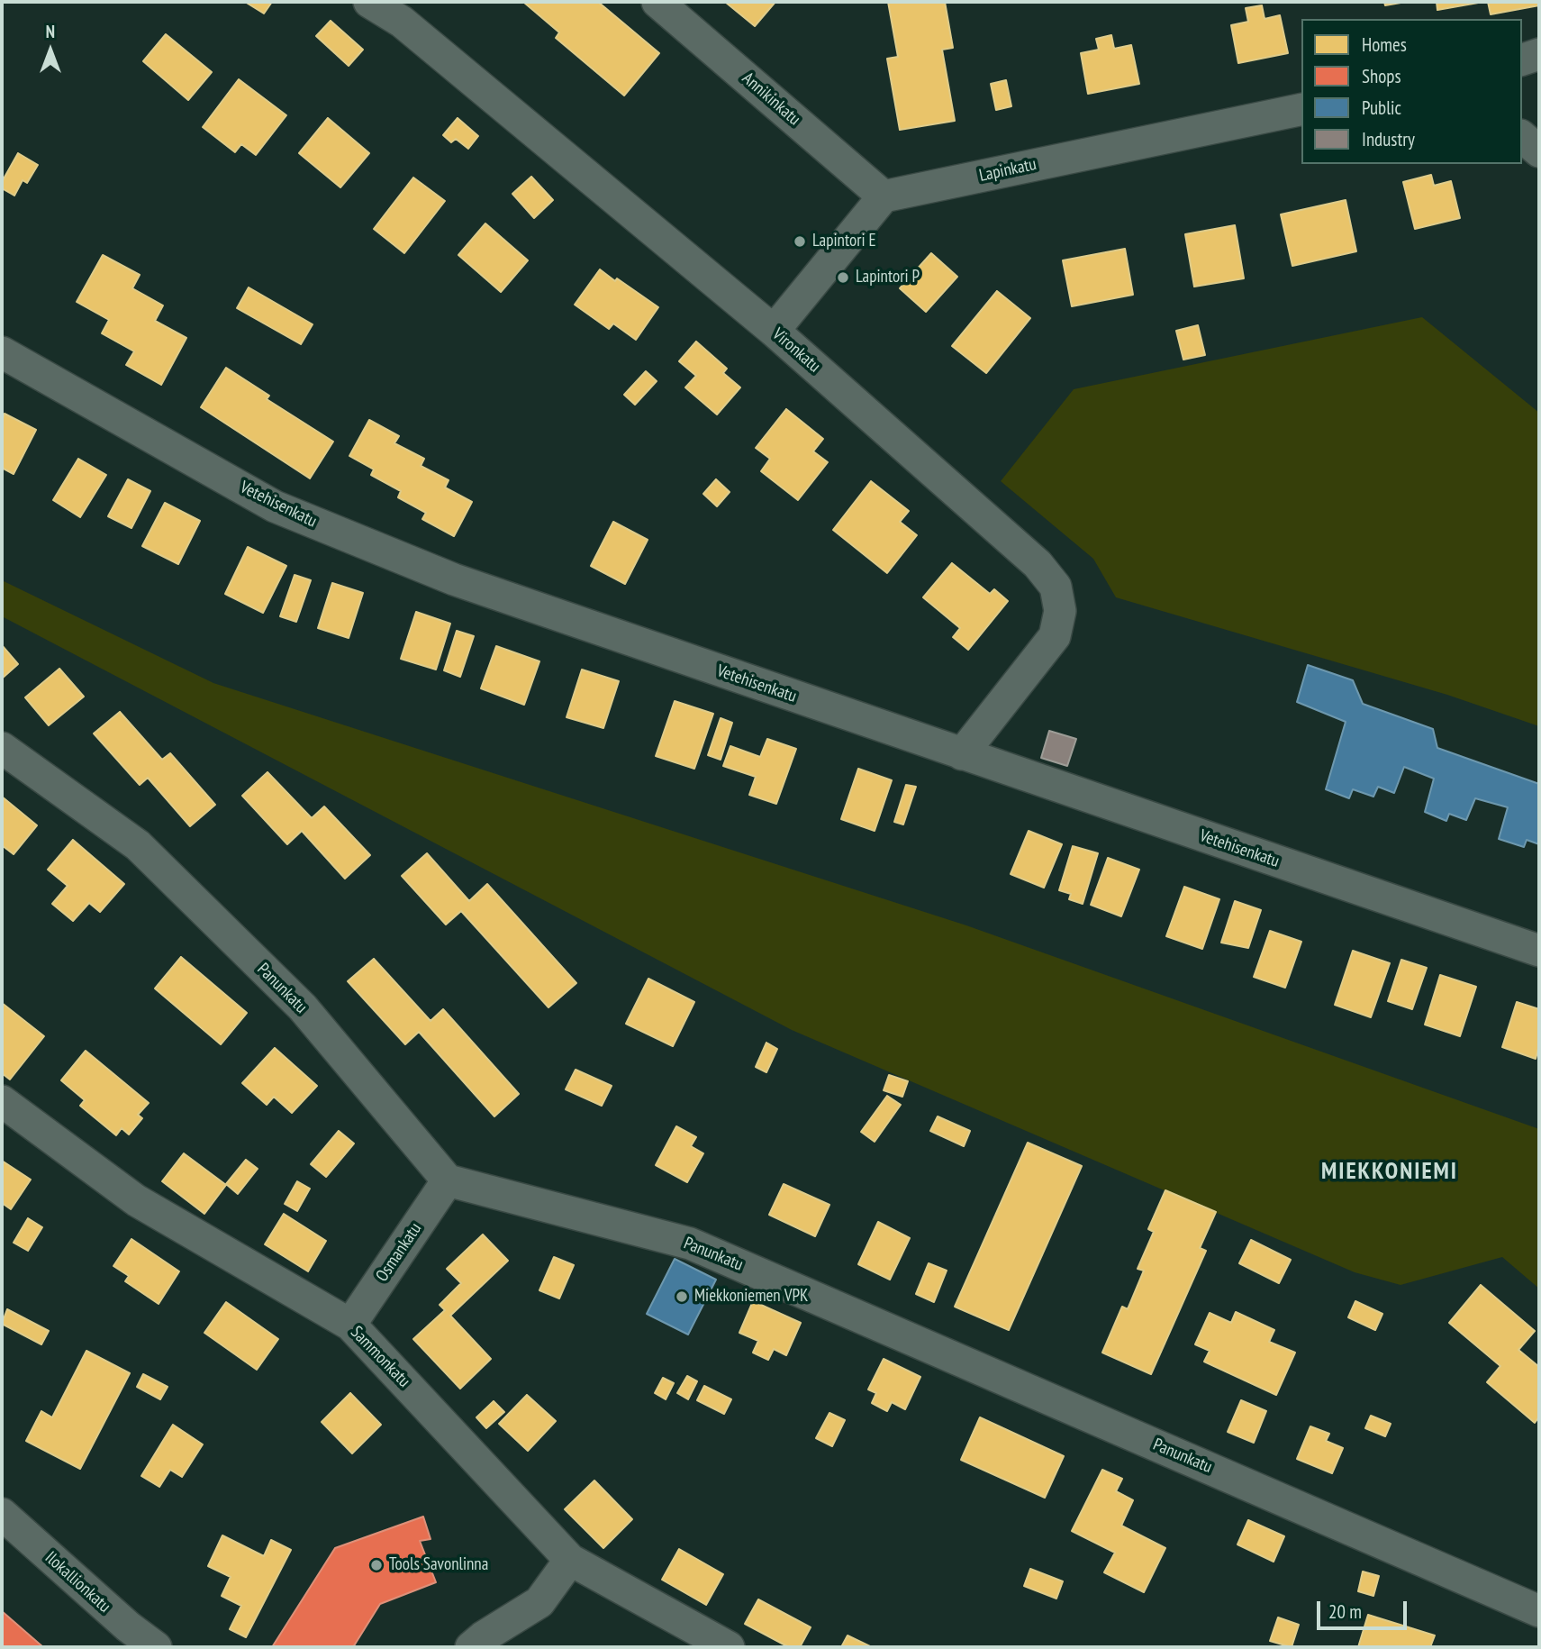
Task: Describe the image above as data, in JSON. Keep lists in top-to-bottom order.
{
  "streets": {
    "street": [
      "Annikinkatu",
      "Lapinkatu",
      "Vironkatu",
      "Vetehisenkatu",
      "Panunkatu",
      "Osmankatu",
      "Sammonkatu",
      "Ilokallionkatu"
    ]
  },
  "crossings": [
    ["Annikinkatu", "Lapinkatu"],
    ["Vironkatu", "Vetehisenkatu"],
    ["Panunkatu", "Osmankatu"],
    ["Osmankatu", "Sammonkatu"]
  ],
  "districts": ["MIEKKONIEMI"],
  "places": [
    "Lapintori E",
    "Lapintori P",
    "Miekkoniemen VPK",
    "Tools Savonlinna"
  ],
  "legend": [
    "Homes",
    "Shops",
    "Public",
    "Industry"
  ],
  "scale_bar": "20 m",
  "north": "top"
}
